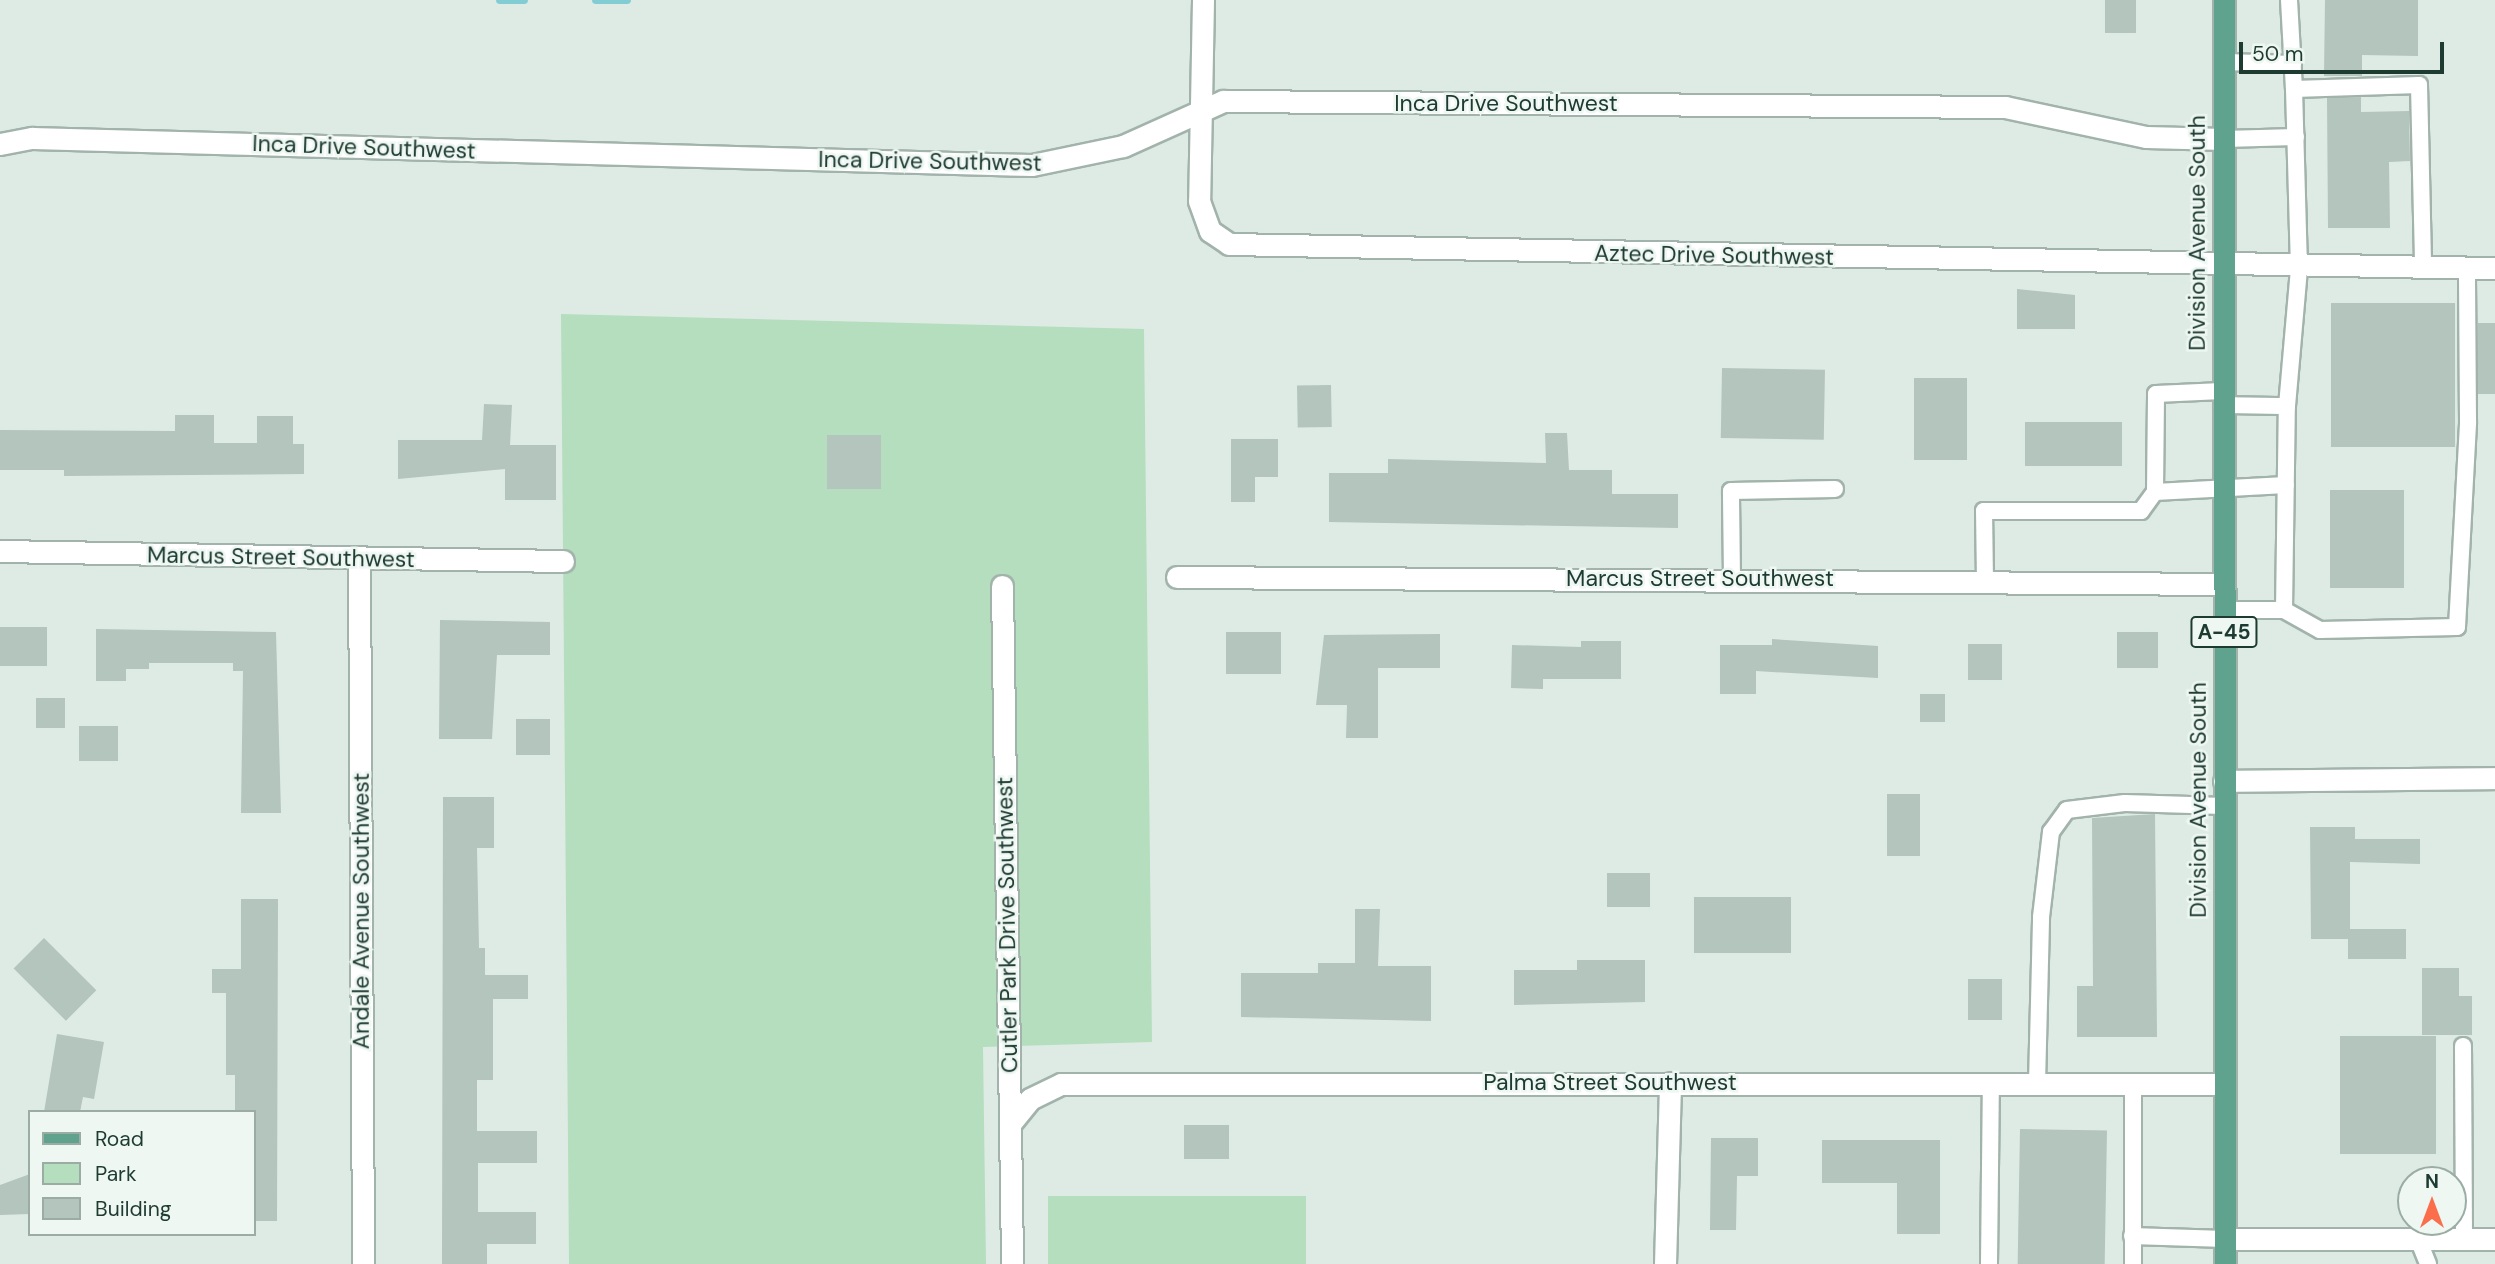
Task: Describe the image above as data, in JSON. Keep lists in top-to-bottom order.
{
  "streets": {
    "main road": ["Division Avenue South", "A-45"],
    "street": [
      "Inca Drive Southwest",
      "Aztec Drive Southwest",
      "Marcus Street Southwest",
      "Andale Avenue Southwest",
      "Cutler Park Drive Southwest",
      "Palma Street Southwest"
    ]
  },
  "crossings": [
    ["Inca Drive Southwest", "Division Avenue South"],
    ["Inca Drive Southwest", "Aztec Drive Southwest"],
    ["Division Avenue South", "Aztec Drive Southwest"],
    ["Division Avenue South", "Marcus Street Southwest"],
    ["Division Avenue South", "Palma Street Southwest"],
    ["Marcus Street Southwest", "Andale Avenue Southwest"],
    ["Cutler Park Drive Southwest", "Palma Street Southwest"]
  ],
  "legend": ["Road", "Park", "Building"],
  "scale_bar": "50 m",
  "north": "top"
}
